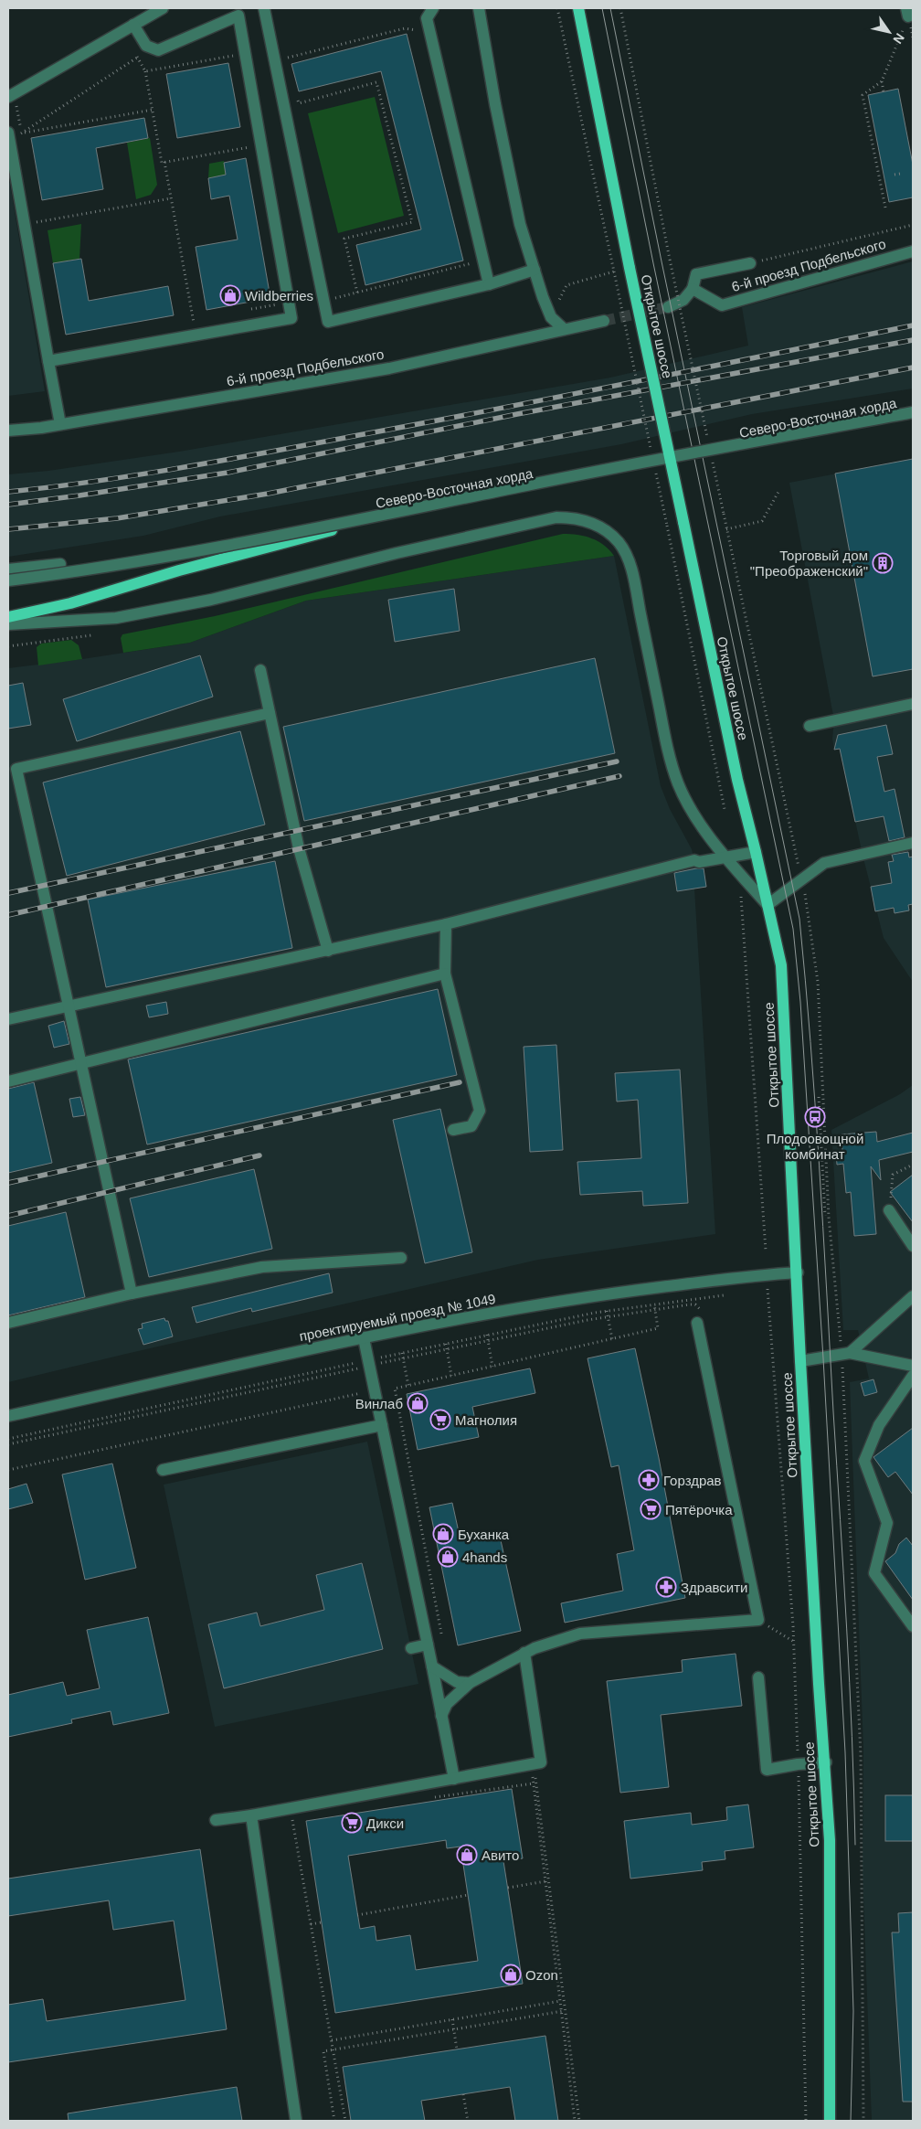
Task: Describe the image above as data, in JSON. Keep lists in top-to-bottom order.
{
  "streets": {
    "main road": ["Открытое шоссе", "Северо-Восточная хорда"],
    "street": ["6-й проезд Подбельского", "проектируемый проезд № 1049"]
  },
  "crossings": [
    ["Открытое шоссе", "проектируемый проезд № 1049"]
  ],
  "places": {
    "shop": [
      "Wildberries",
      "Винлаб",
      "Буханка",
      "4hands",
      "Авито",
      "Ozon"
    ],
    "building": ["Торговый дом \"Преображенский\""],
    "bus stop": ["Плодоовощной комбинат"],
    "supermarket": ["Магнолия", "Пятёрочка", "Дикси"],
    "pharmacy": ["Горздрав", "Здравсити"]
  },
  "north": "bottom right"
}
